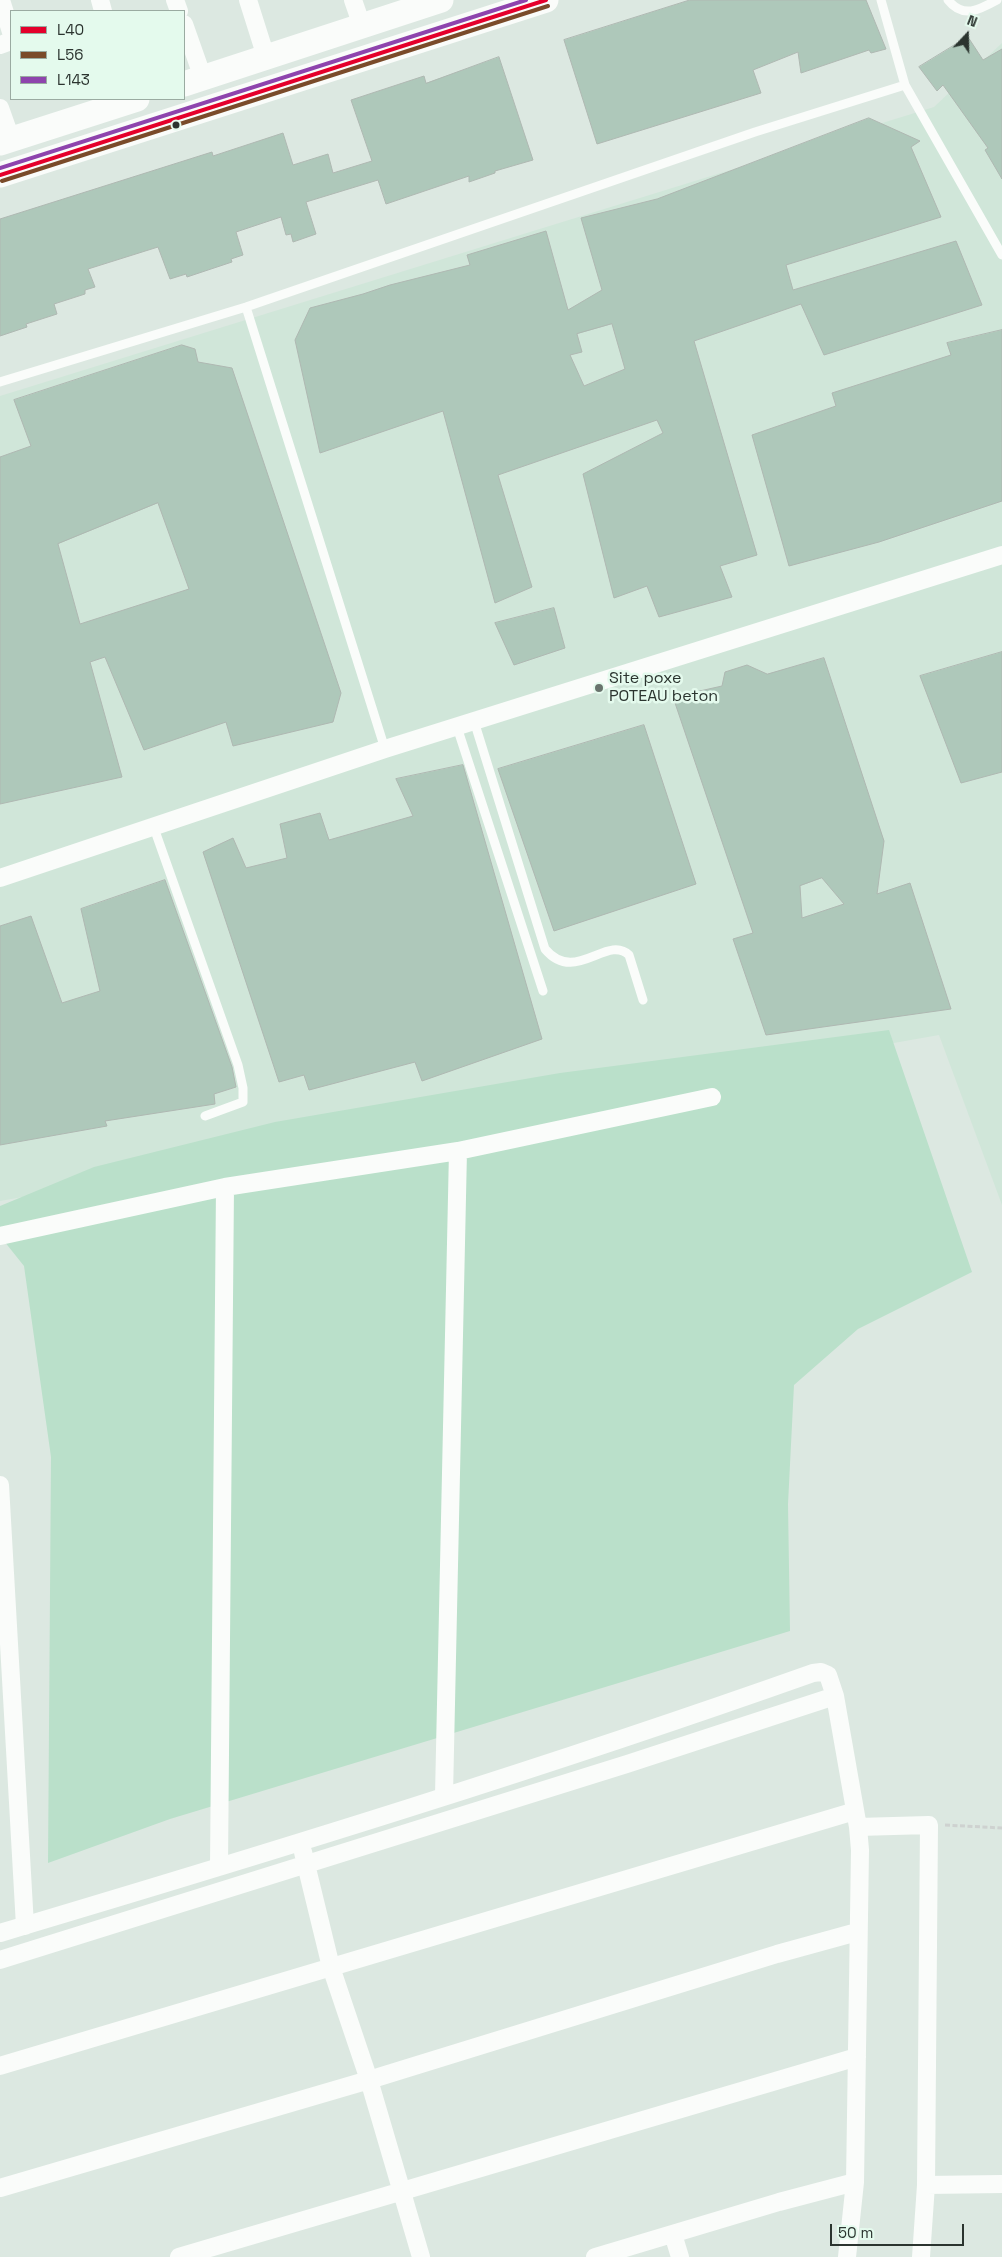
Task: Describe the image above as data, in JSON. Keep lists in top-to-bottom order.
{
  "places": ["Site poxe POTEAU beton"],
  "lines": ["transit line L40", "transit line L143", "transit line L56"],
  "legend": ["L40", "L56", "L143"],
  "scale_bar": "50 m",
  "north": "top"
}
